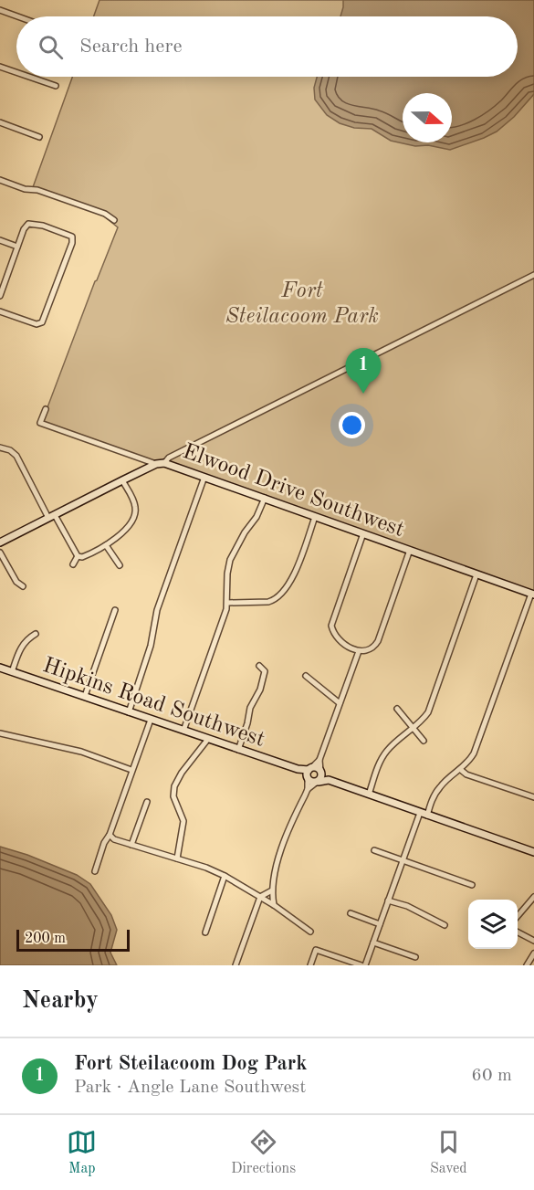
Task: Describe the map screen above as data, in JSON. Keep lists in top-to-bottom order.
{
  "streets": {
    "street": ["Elwood Drive Southwest", "Hipkins Road Southwest"]
  },
  "parks": ["Fort Steilacoom Park"],
  "scale_bar": "200 m",
  "north": "right",
  "page": {
    "search": "Search here",
    "pins": "1",
    "scale": "200 m",
    "heading": "Nearby",
    "list": [
      {
        "mark": "1",
        "name": "Fort Steilacoom Dog Park",
        "note": "Park · Angle Lane Southwest",
        "value": "60 m"
      }
    ],
    "nav": ["Map", "Directions", "Saved"]
  }
}
